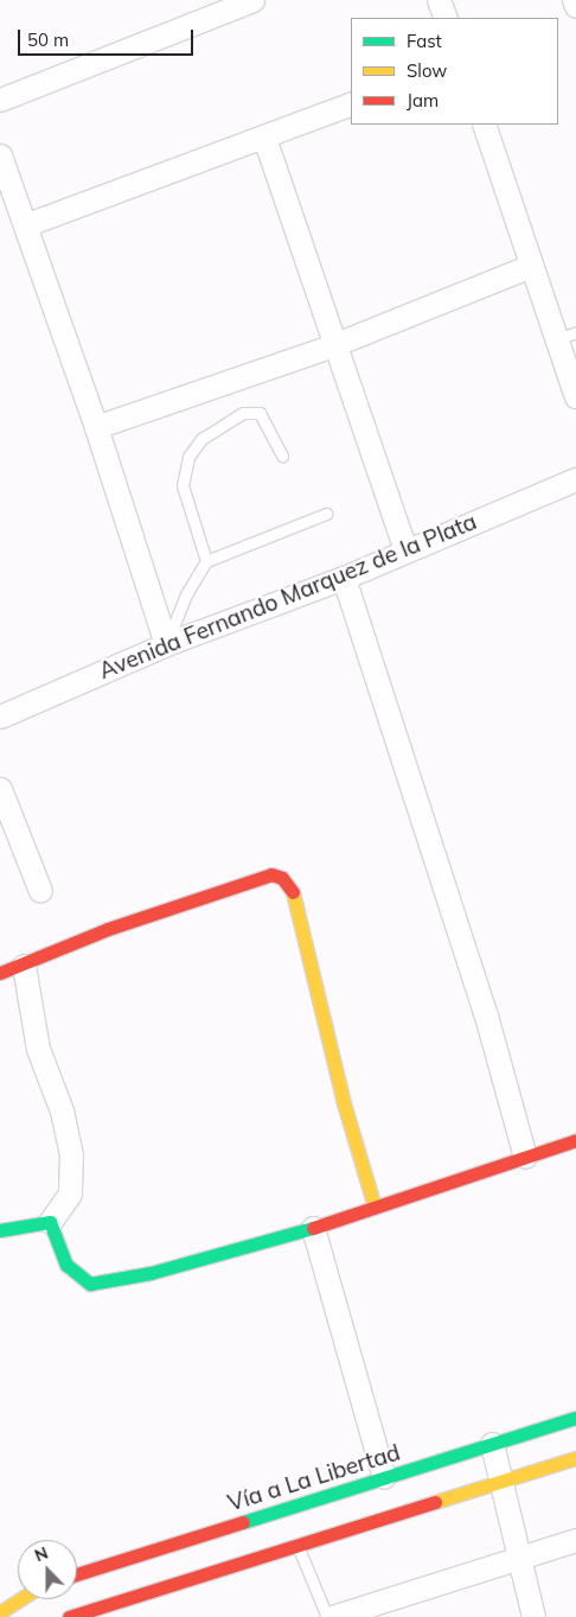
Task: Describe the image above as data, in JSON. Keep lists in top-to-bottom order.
{
  "streets": {
    "street": ["Avenida Fernando Marquez de la Plata", "Vía a La Libertad"]
  },
  "legend": ["Fast", "Slow", "Jam"],
  "scale_bar": "50 m",
  "north": "top"
}
